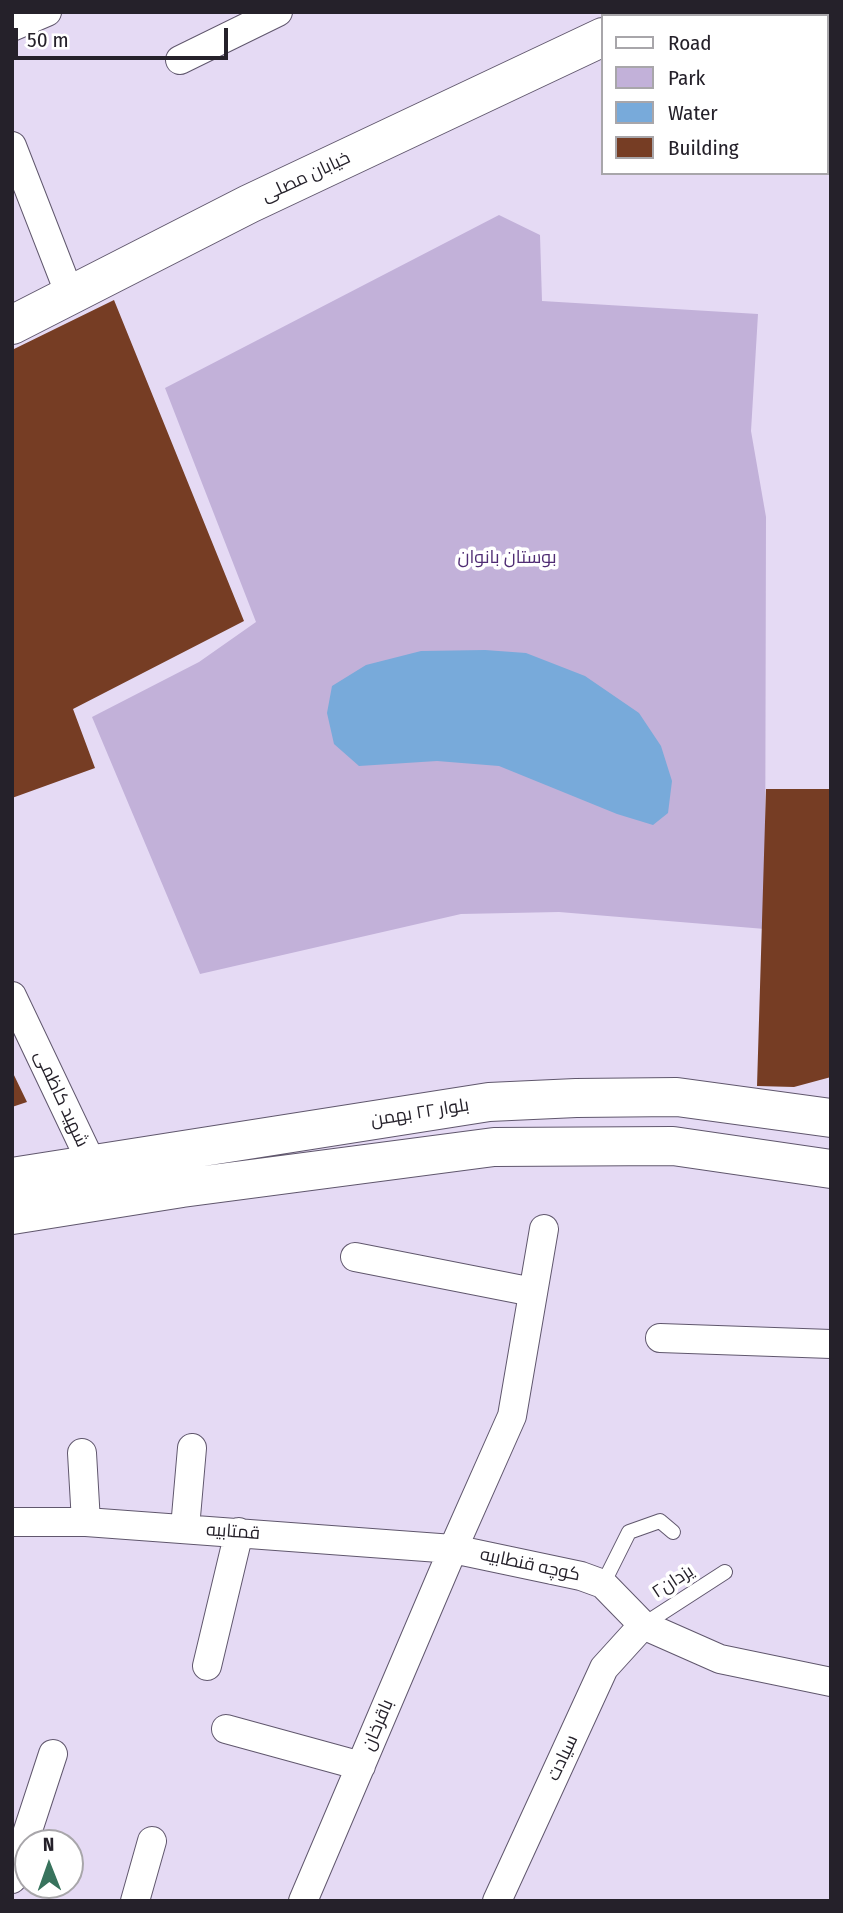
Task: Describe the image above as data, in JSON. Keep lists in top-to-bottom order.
{
  "streets": {
    "main road": ["خیابان مصلی", "بلوار ۲۲ بهمن"],
    "street": [
      "شهید کاظمی",
      "قمتابیه",
      "کوچه قنطابیه",
      "باقرخان",
      "سیادت"
    ],
    "lane": ["یزدان۲"]
  },
  "crossings": [
    ["شهید کاظمی", "بلوار ۲۲ بهمن"],
    ["قمتابیه", "کوچه قنطابیه"],
    ["قمتابیه", "باقرخان"],
    ["کوچه قنطابیه", "یزدان۲"],
    ["کوچه قنطابیه", "باقرخان"],
    ["کوچه قنطابیه", "سیادت"],
    ["یزدان۲", "سیادت"]
  ],
  "parks": ["بوستان بانوان"],
  "legend": [
    "Road",
    "Park",
    "Water",
    "Building"
  ],
  "scale_bar": "50 m",
  "north": "top"
}
